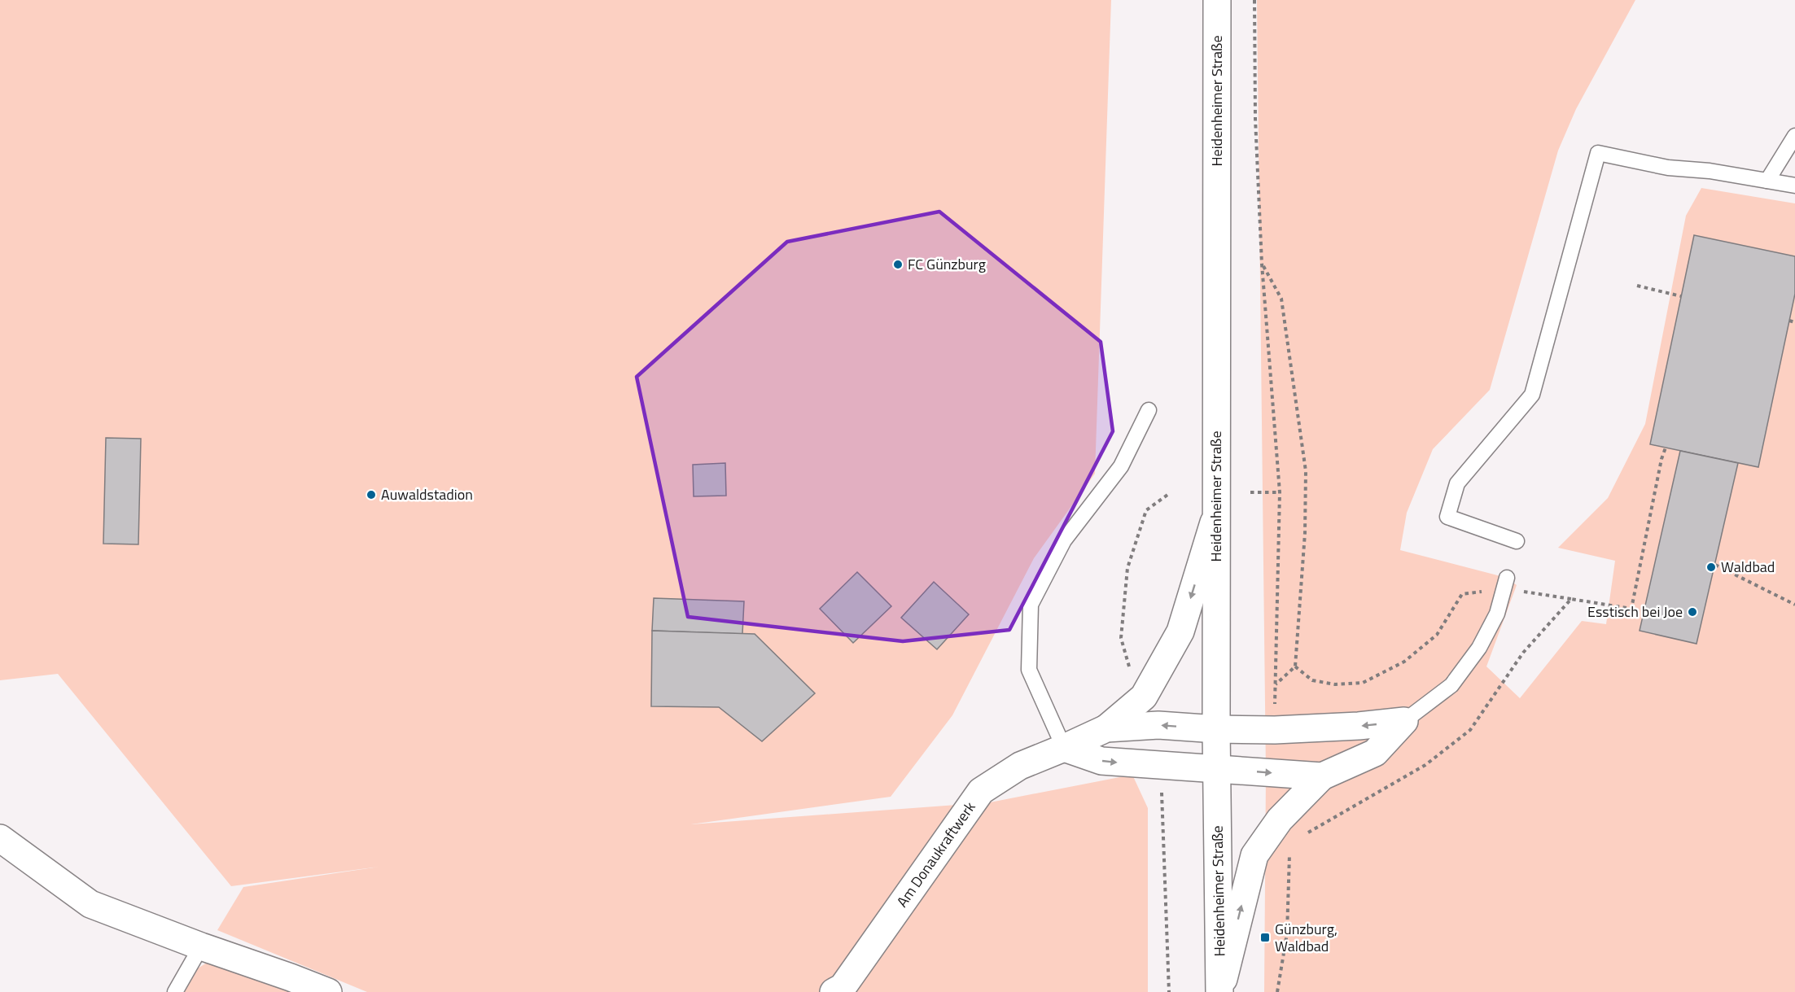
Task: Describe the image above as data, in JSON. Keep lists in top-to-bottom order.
{
  "streets": {
    "street": ["Heidenheimer Straße", "Am Donaukraftwerk"]
  },
  "crossings": [
    ["Heidenheimer Straße", "Am Donaukraftwerk"]
  ],
  "places": {
    "other": [
      "FC Günzburg",
      "Auwaldstadion",
      "Waldbad",
      "Esstisch bei Joe"
    ],
    "transit": ["Günzburg, Waldbad"]
  }
}
